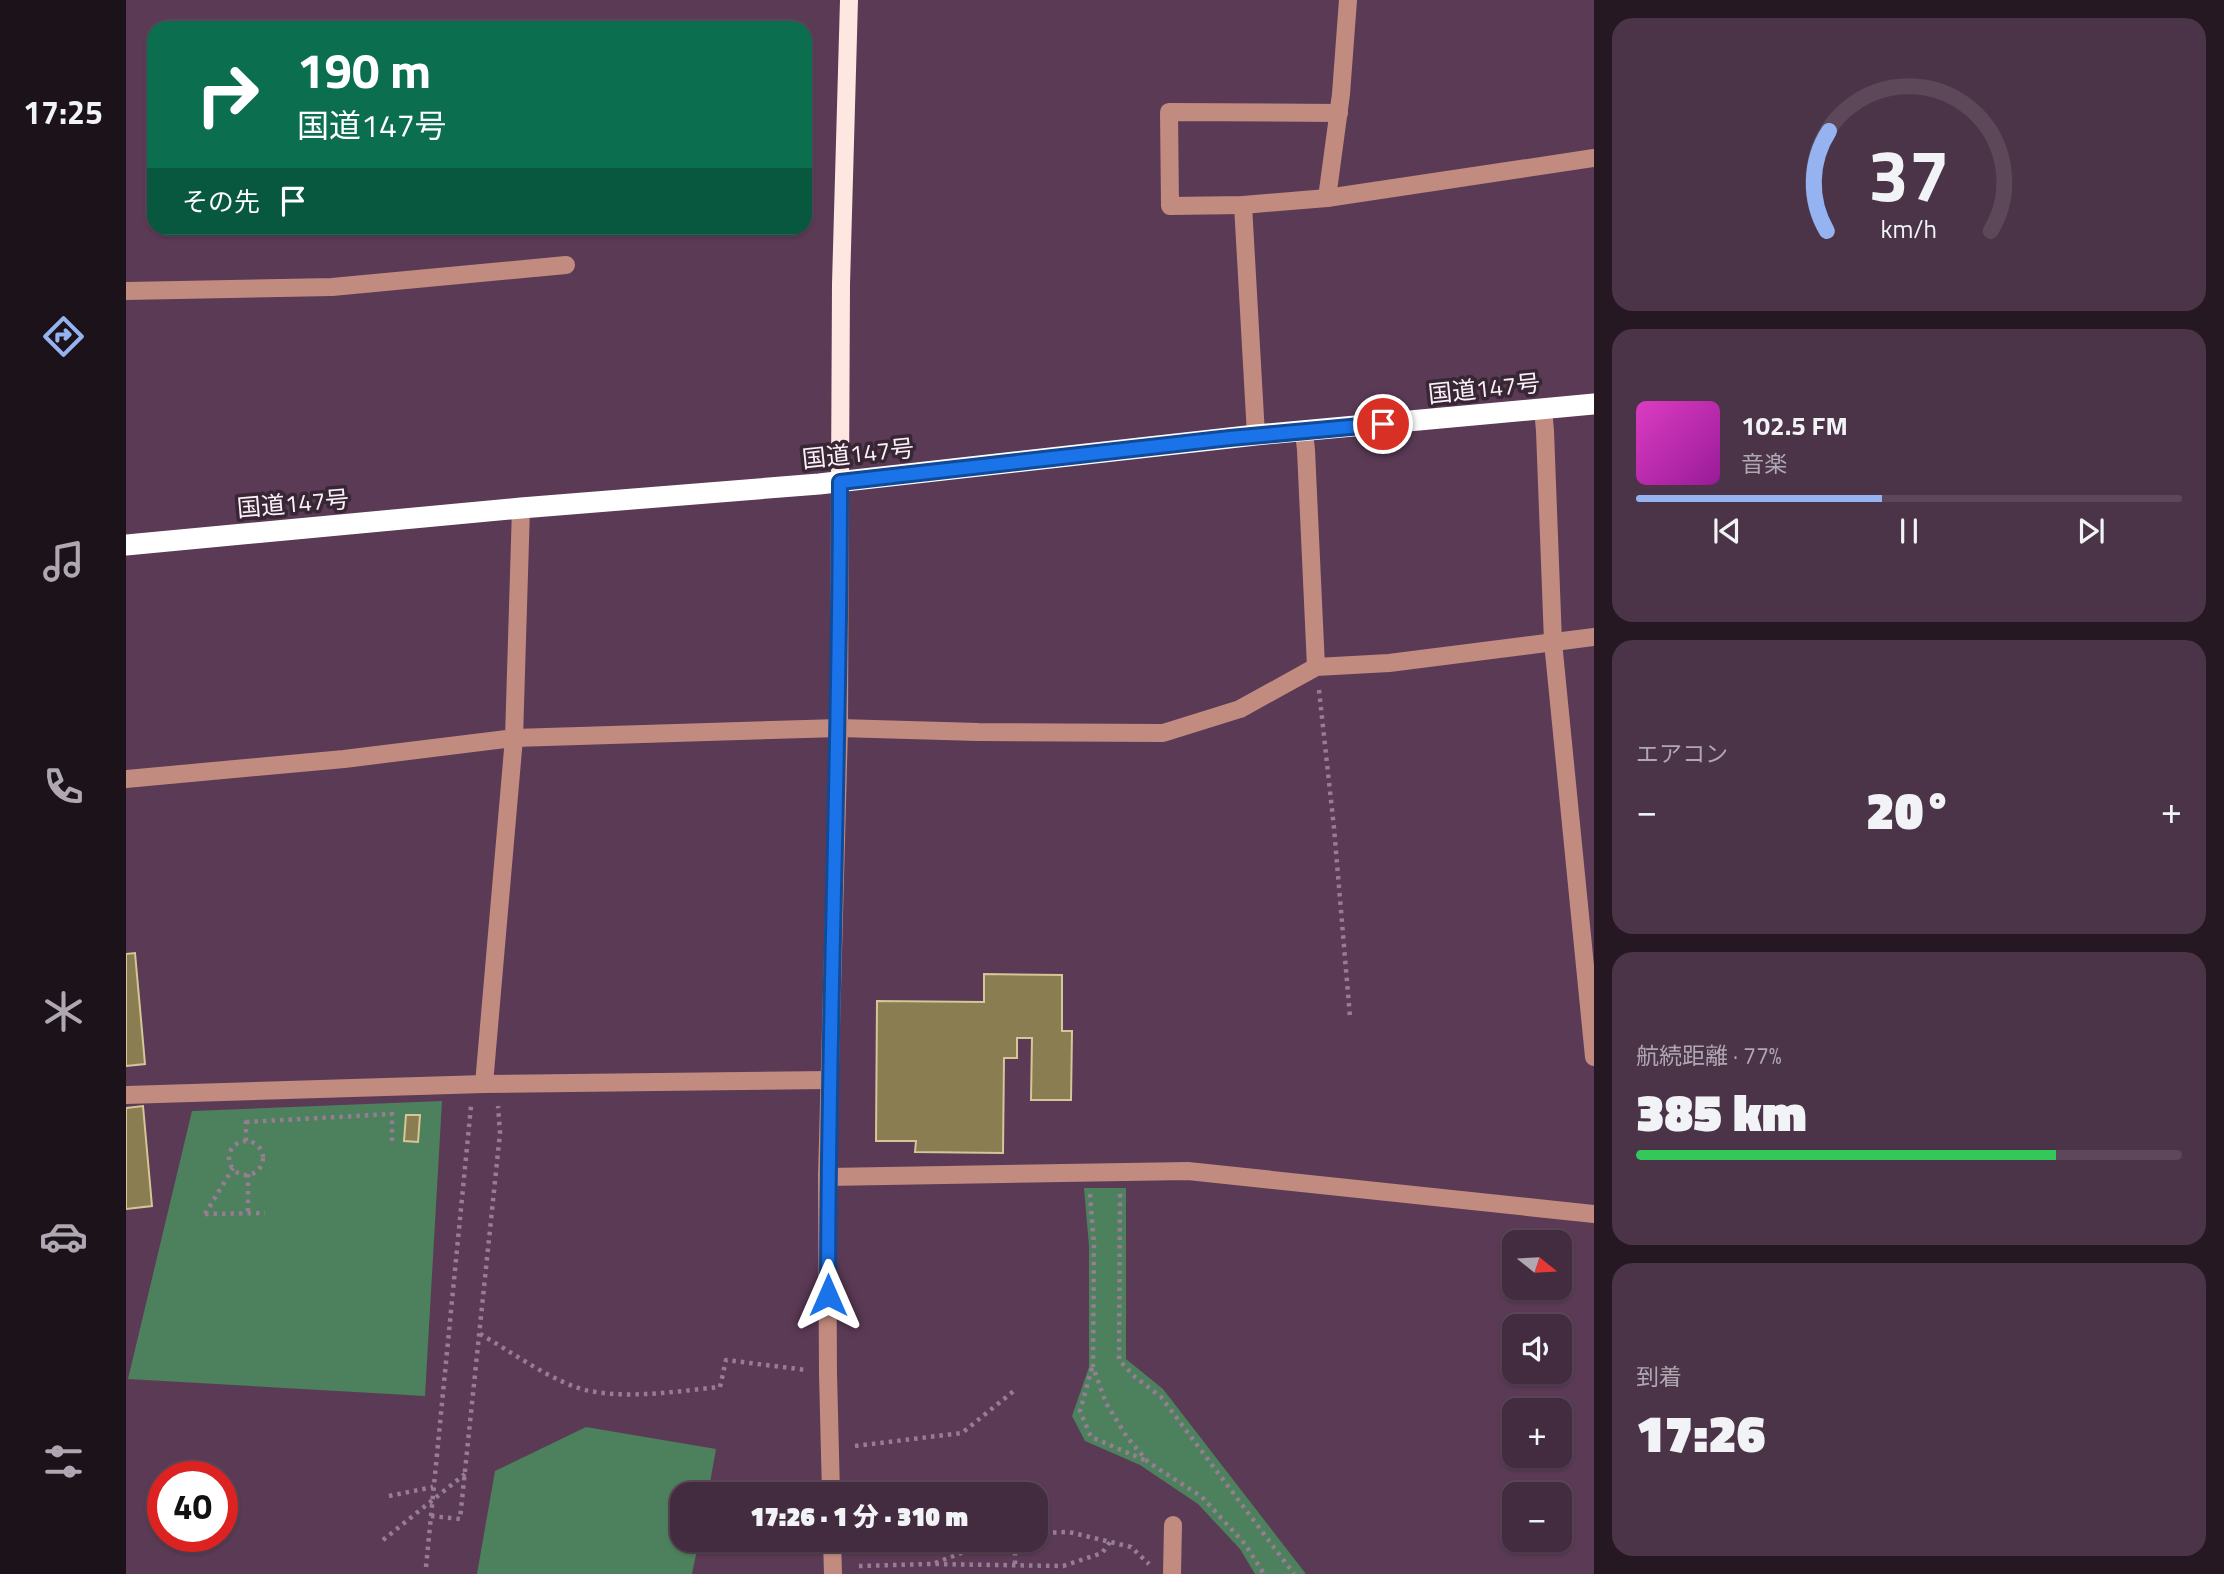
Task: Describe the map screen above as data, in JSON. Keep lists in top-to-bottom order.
{
  "streets": {
    "highway": ["国道147号"]
  },
  "north": "right",
  "page": {
    "tabs": "17:25",
    "turn": ["190 m", "国道147号"],
    "then": "その先",
    "song": ["102.5 FM", "音楽"],
    "tile": [
      "エアコン",
      ["航続距離 · 77%", "385 km"],
      ["到着", "17:26"]
    ],
    "heat": ["−", "20°", "+"],
    "map_buttons": ["+", "−"],
    "limit": "40",
    "trip": "17:26 · 1 分 · 310 m",
    "gauge": ["37", "km/h"]
  }
}
